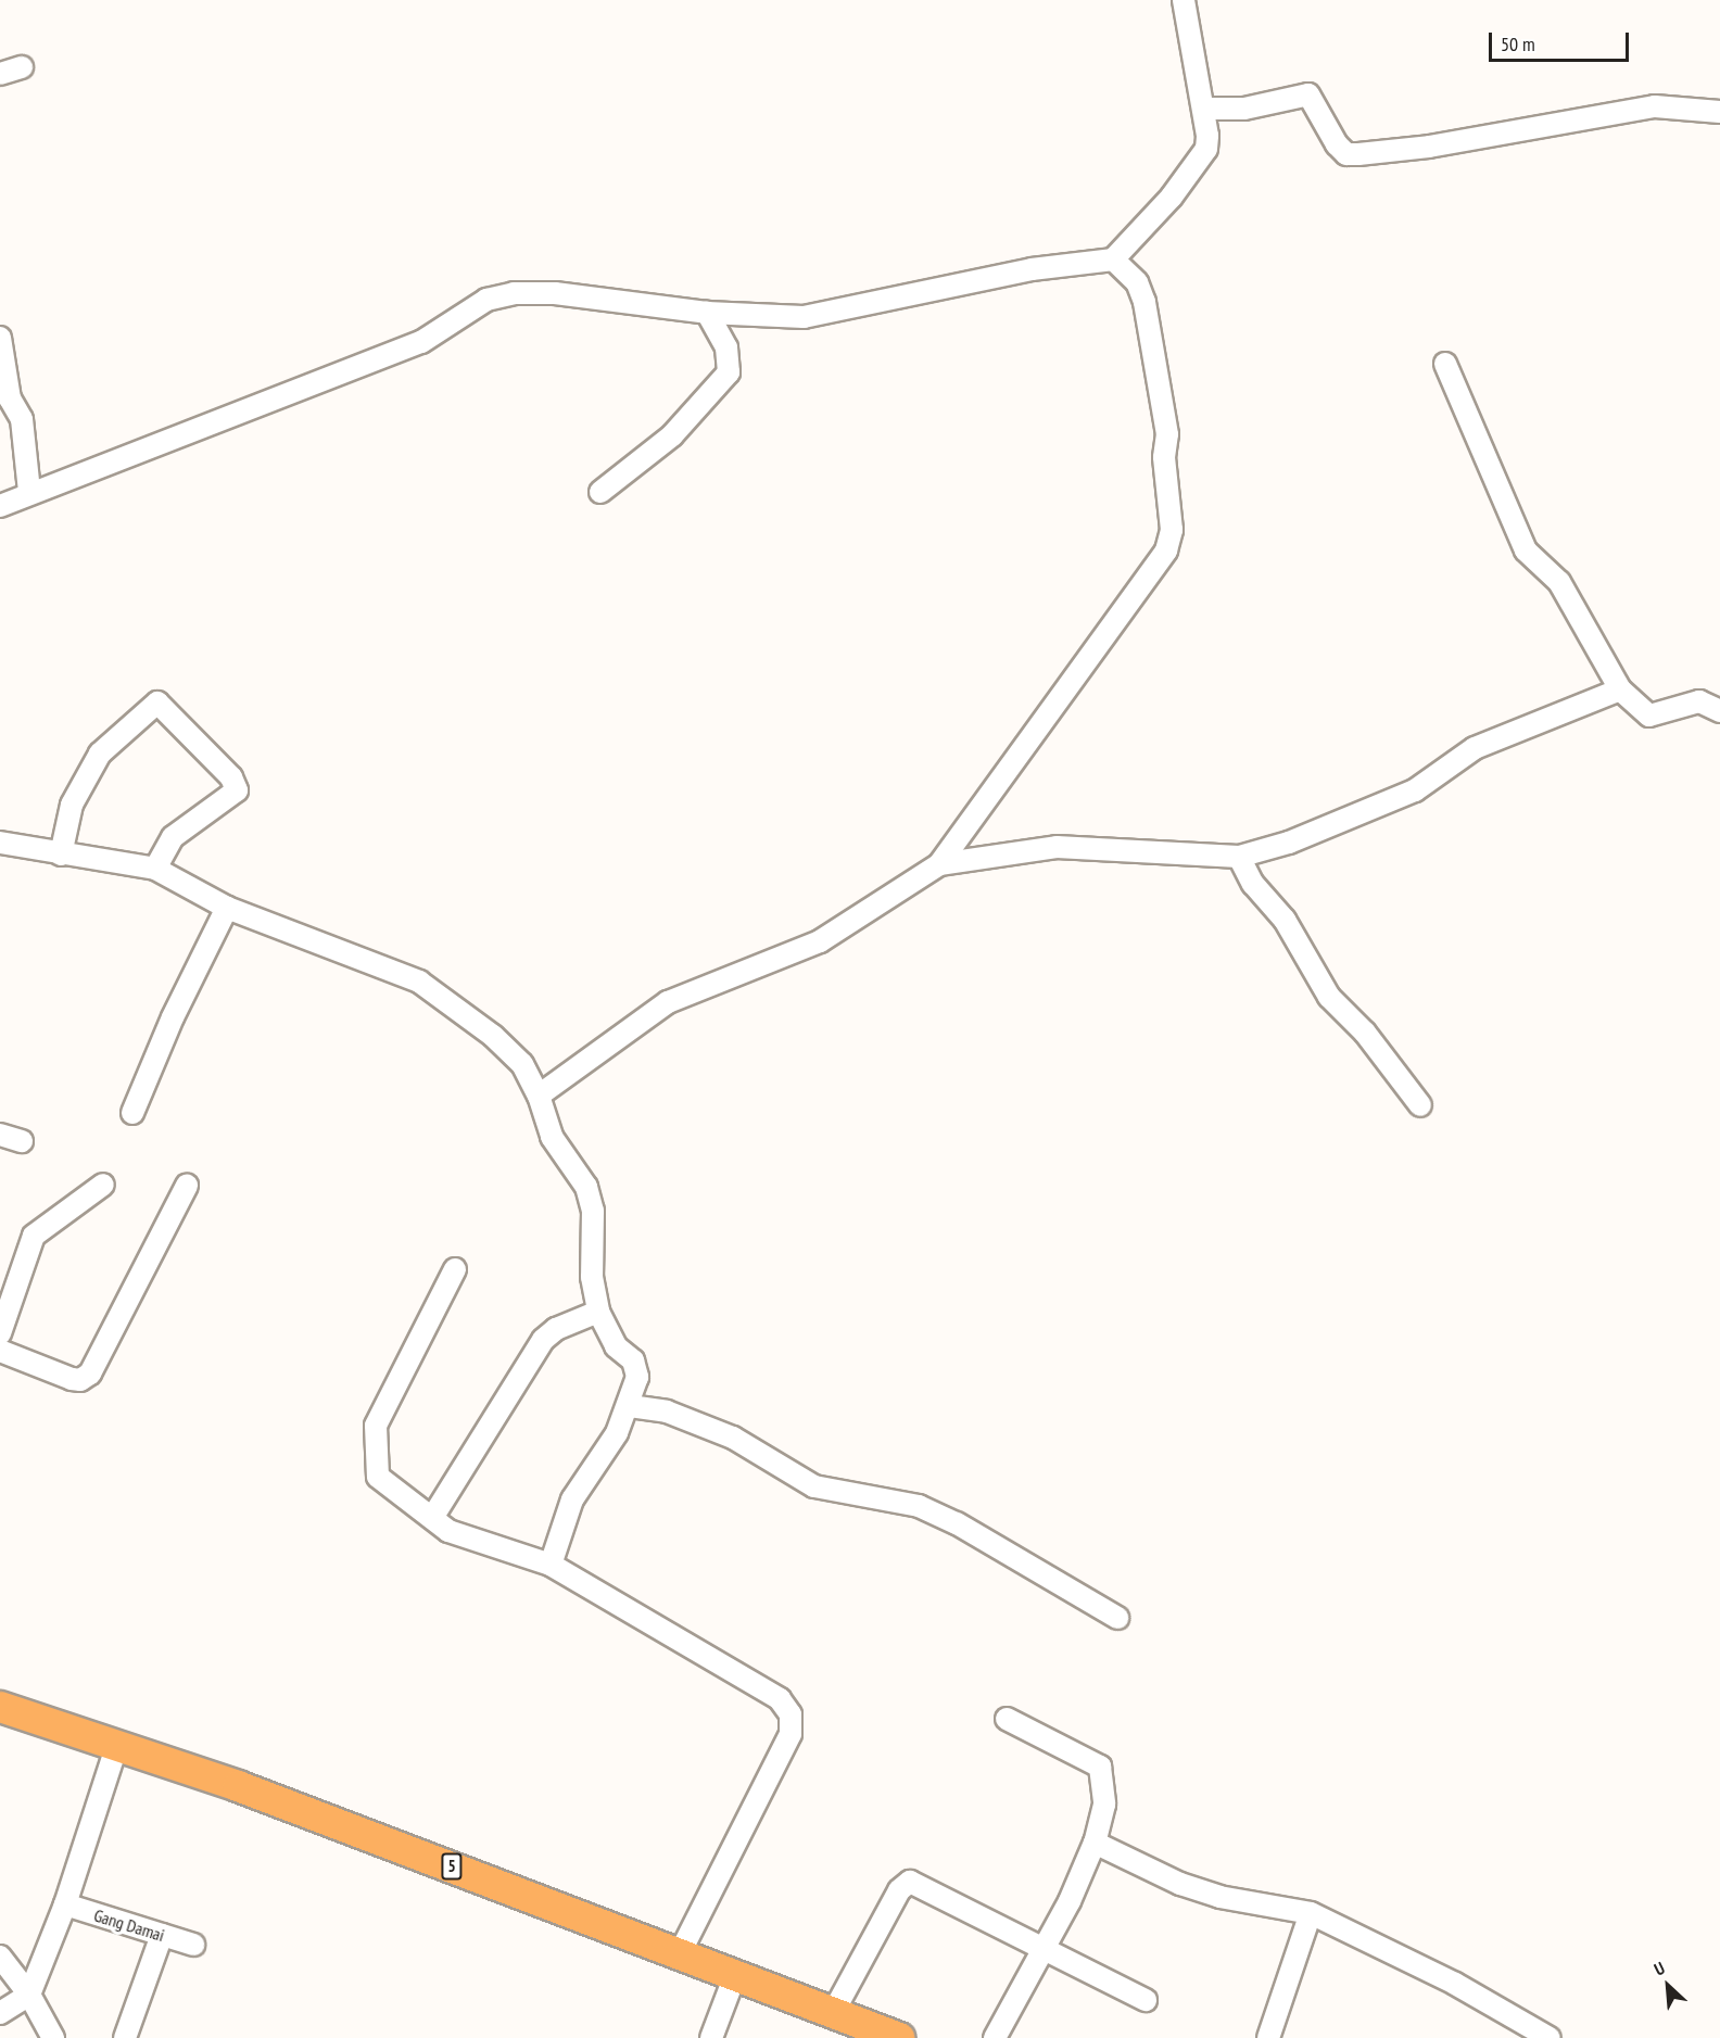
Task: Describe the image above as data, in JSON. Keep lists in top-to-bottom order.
{
  "streets": {
    "highway": ["5"],
    "street": ["Gang Damai"]
  },
  "scale_bar": "50 m",
  "north": "top left"
}
